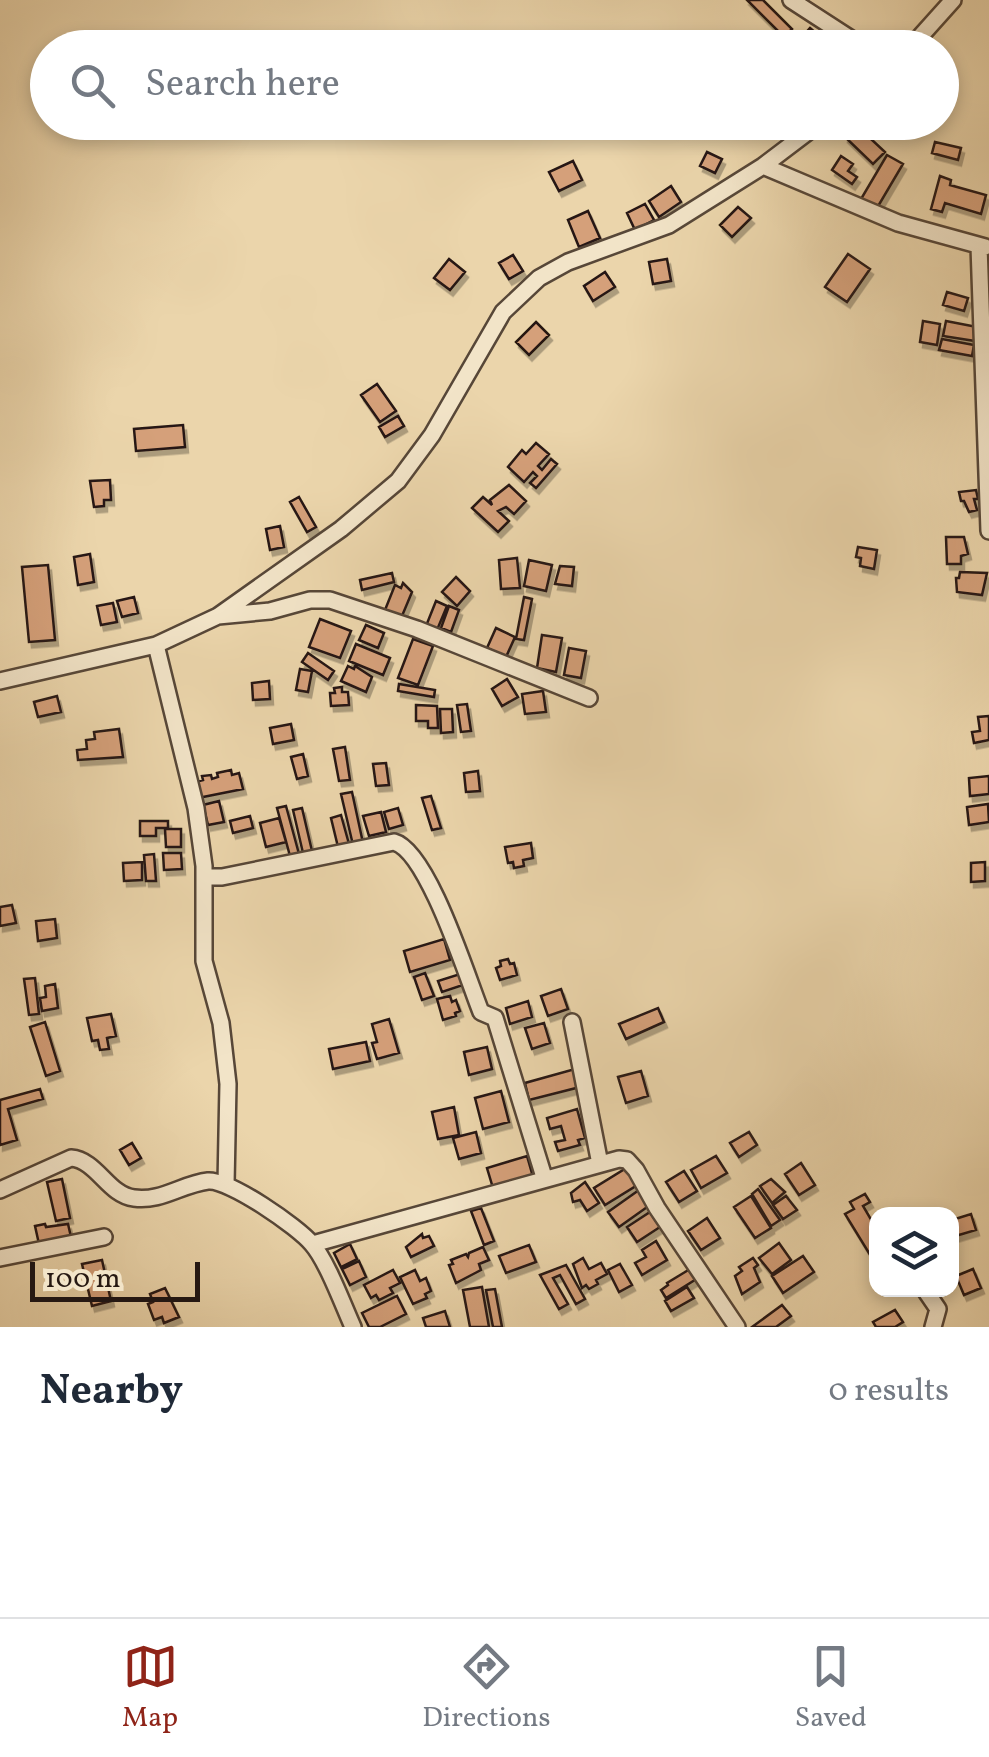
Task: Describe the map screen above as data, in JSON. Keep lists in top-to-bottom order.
{
  "scale_bar": "100 m",
  "page": {
    "search": "Search here",
    "scale": "100 m",
    "heading": ["Nearby", "0 results"],
    "nav": ["Map", "Directions", "Saved"]
  }
}
